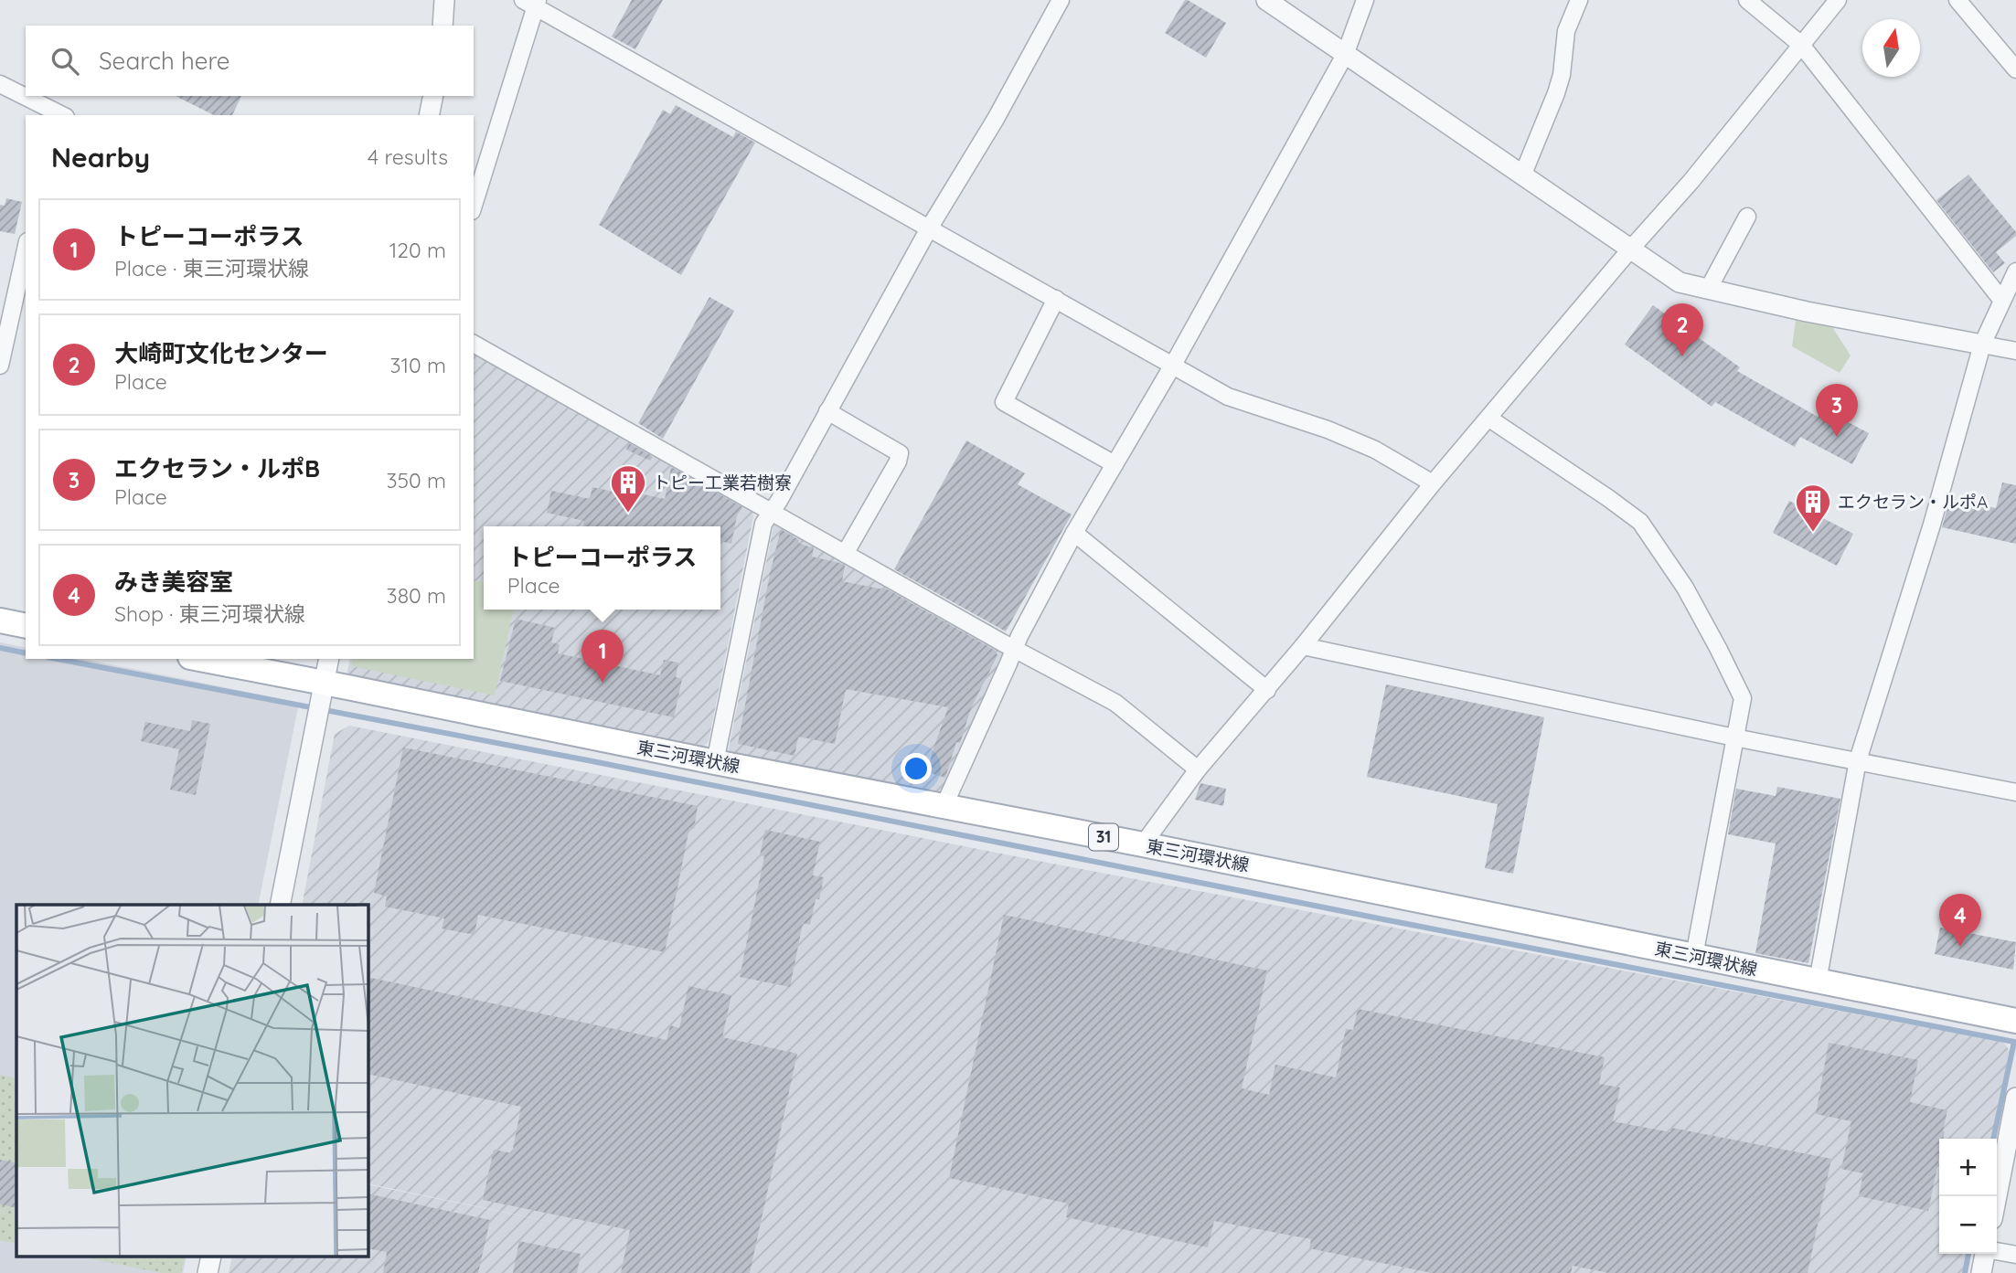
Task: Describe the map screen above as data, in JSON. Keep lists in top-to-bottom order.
{
  "streets": {
    "main road": ["東三河環状線", "31"]
  },
  "places": {
    "building": ["トピー工業若樹寮", "エクセラン・ルポA"]
  },
  "north": "top",
  "page": {
    "search": "Search here",
    "heading": ["Nearby", "4 results"],
    "list": [
      {
        "mark": "1",
        "name": "トピーコーポラス",
        "note": "Place · 東三河環状線",
        "value": "120 m"
      },
      {
        "mark": "2",
        "name": "大崎町文化センター",
        "note": "Place",
        "value": "310 m"
      },
      {
        "mark": "3",
        "name": "エクセラン・ルポB",
        "note": "Place",
        "value": "350 m"
      },
      {
        "mark": "4",
        "name": "みき美容室",
        "note": "Shop · 東三河環状線",
        "value": "380 m"
      }
    ],
    "pins": [
      "2",
      "3",
      "1",
      "4"
    ],
    "popup": ["トピーコーポラス", "Place"],
    "map_buttons": ["+", "−"]
  }
}
